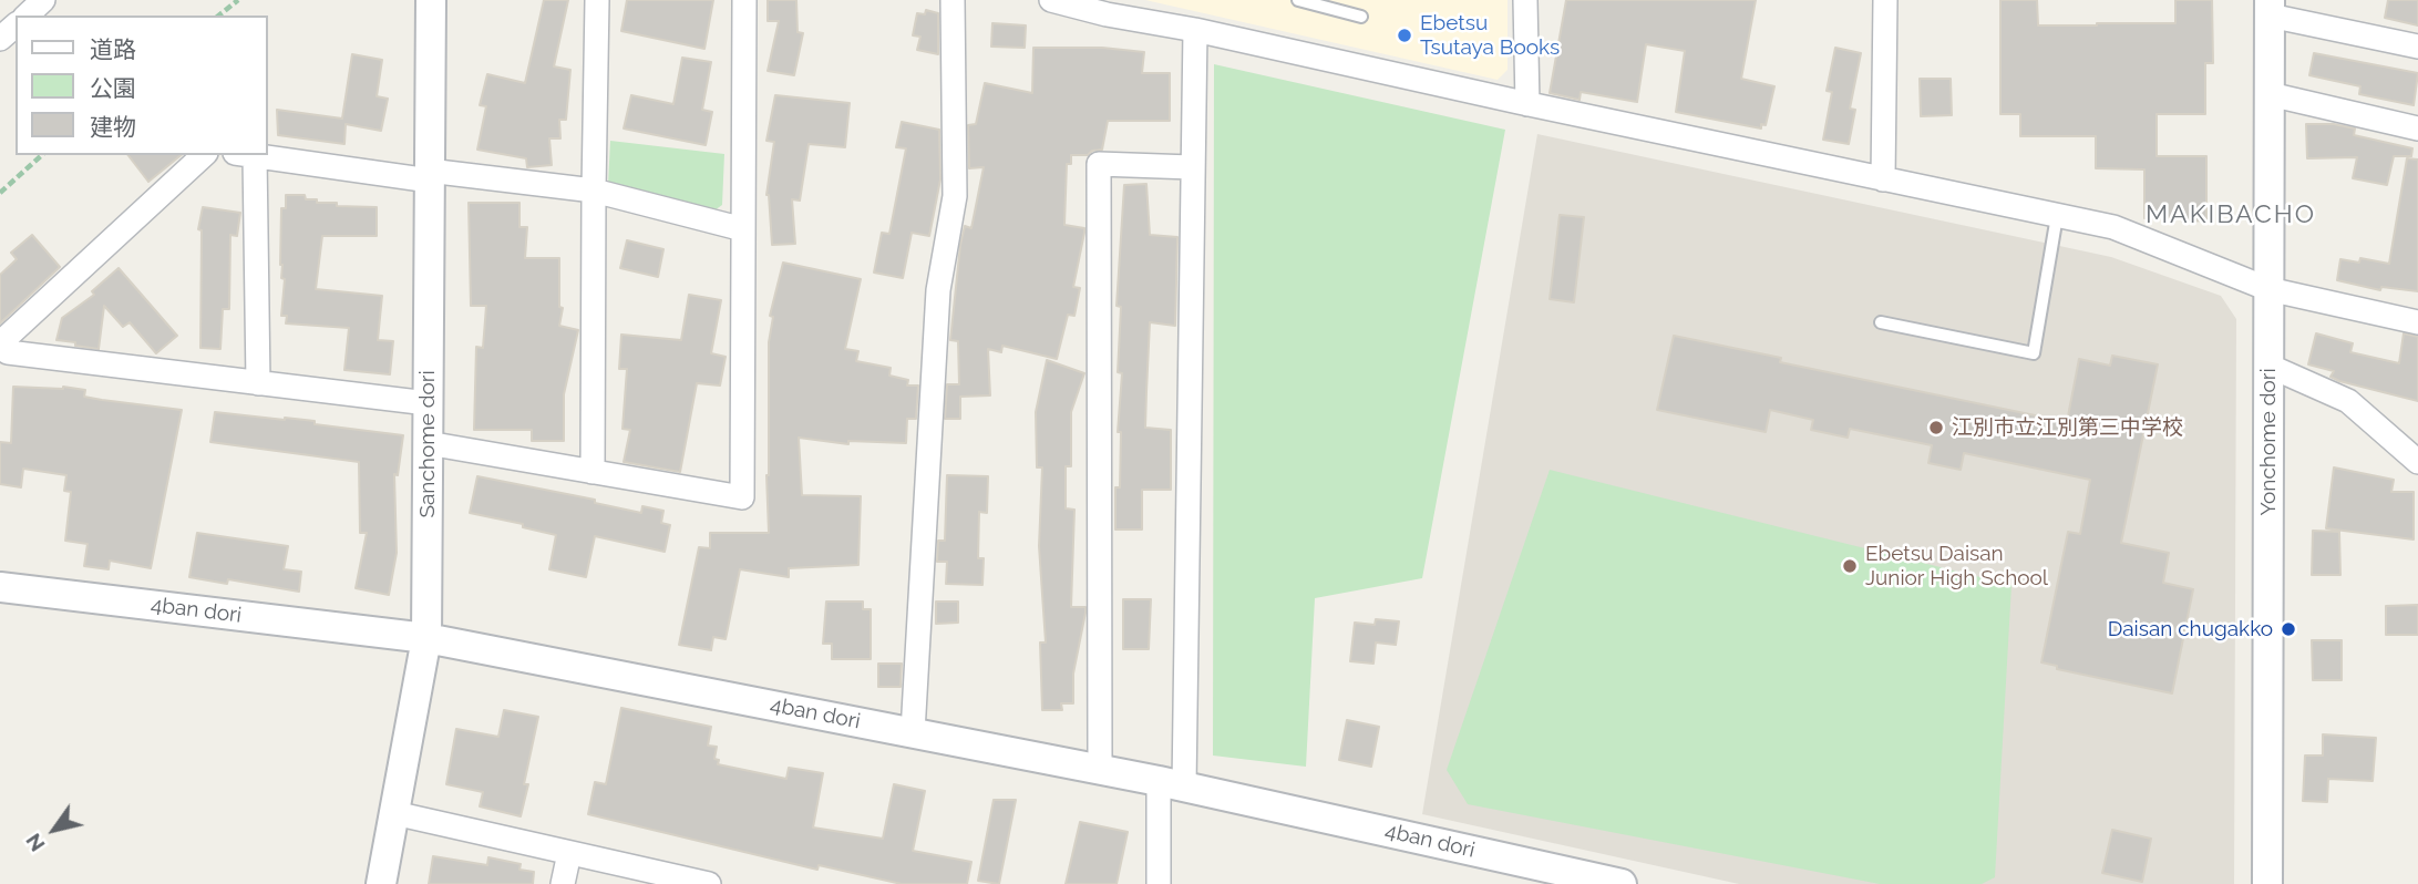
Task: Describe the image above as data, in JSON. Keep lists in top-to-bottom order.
{
  "streets": {
    "street": ["Yonchome dori", "Sanchome dori", "4ban dori"]
  },
  "crossings": [
    ["Sanchome dori", "4ban dori"]
  ],
  "districts": ["MAKIBACHO"],
  "places": [
    "Ebetsu Tsutaya Books",
    "江別市立江別第三中学校",
    "Ebetsu Daisan Junior High School",
    "Daisan chugakko"
  ],
  "legend": ["道路", "公園", "建物"],
  "north": "bottom left"
}
